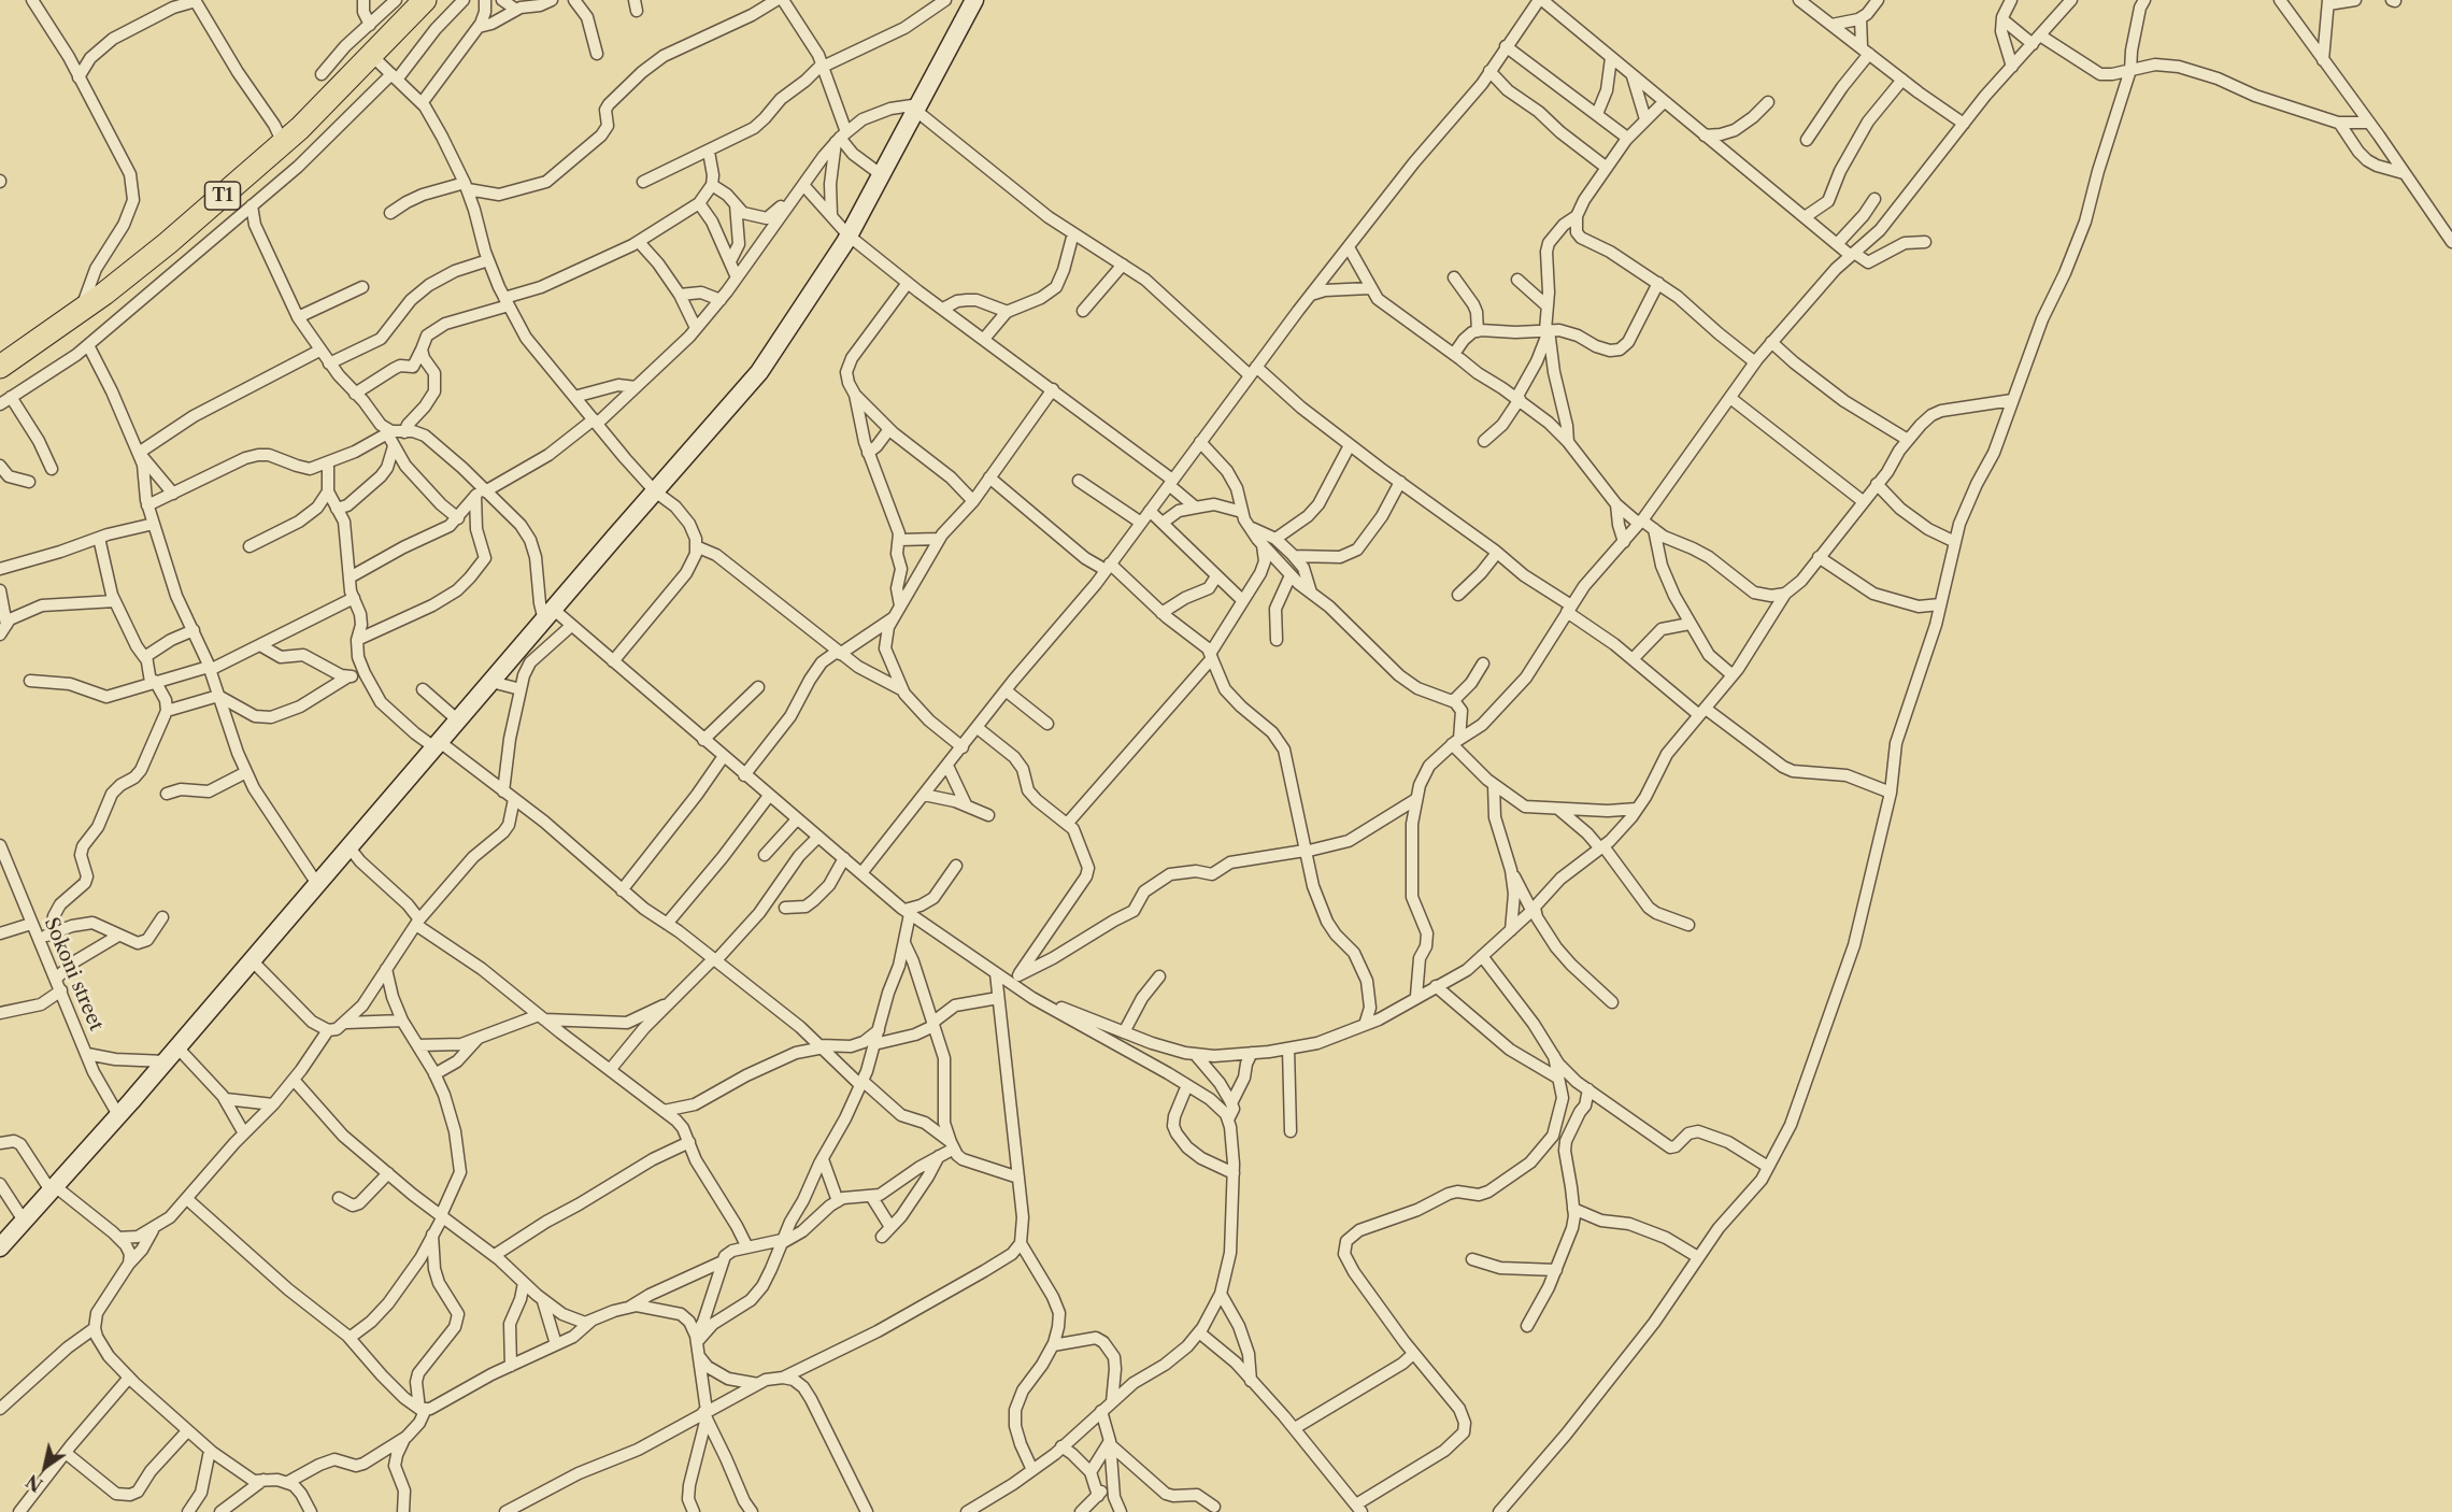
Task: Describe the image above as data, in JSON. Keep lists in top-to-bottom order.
{
  "streets": {
    "highway": ["T1"],
    "street": ["Sokoni street"]
  },
  "north": "bottom left"
}
